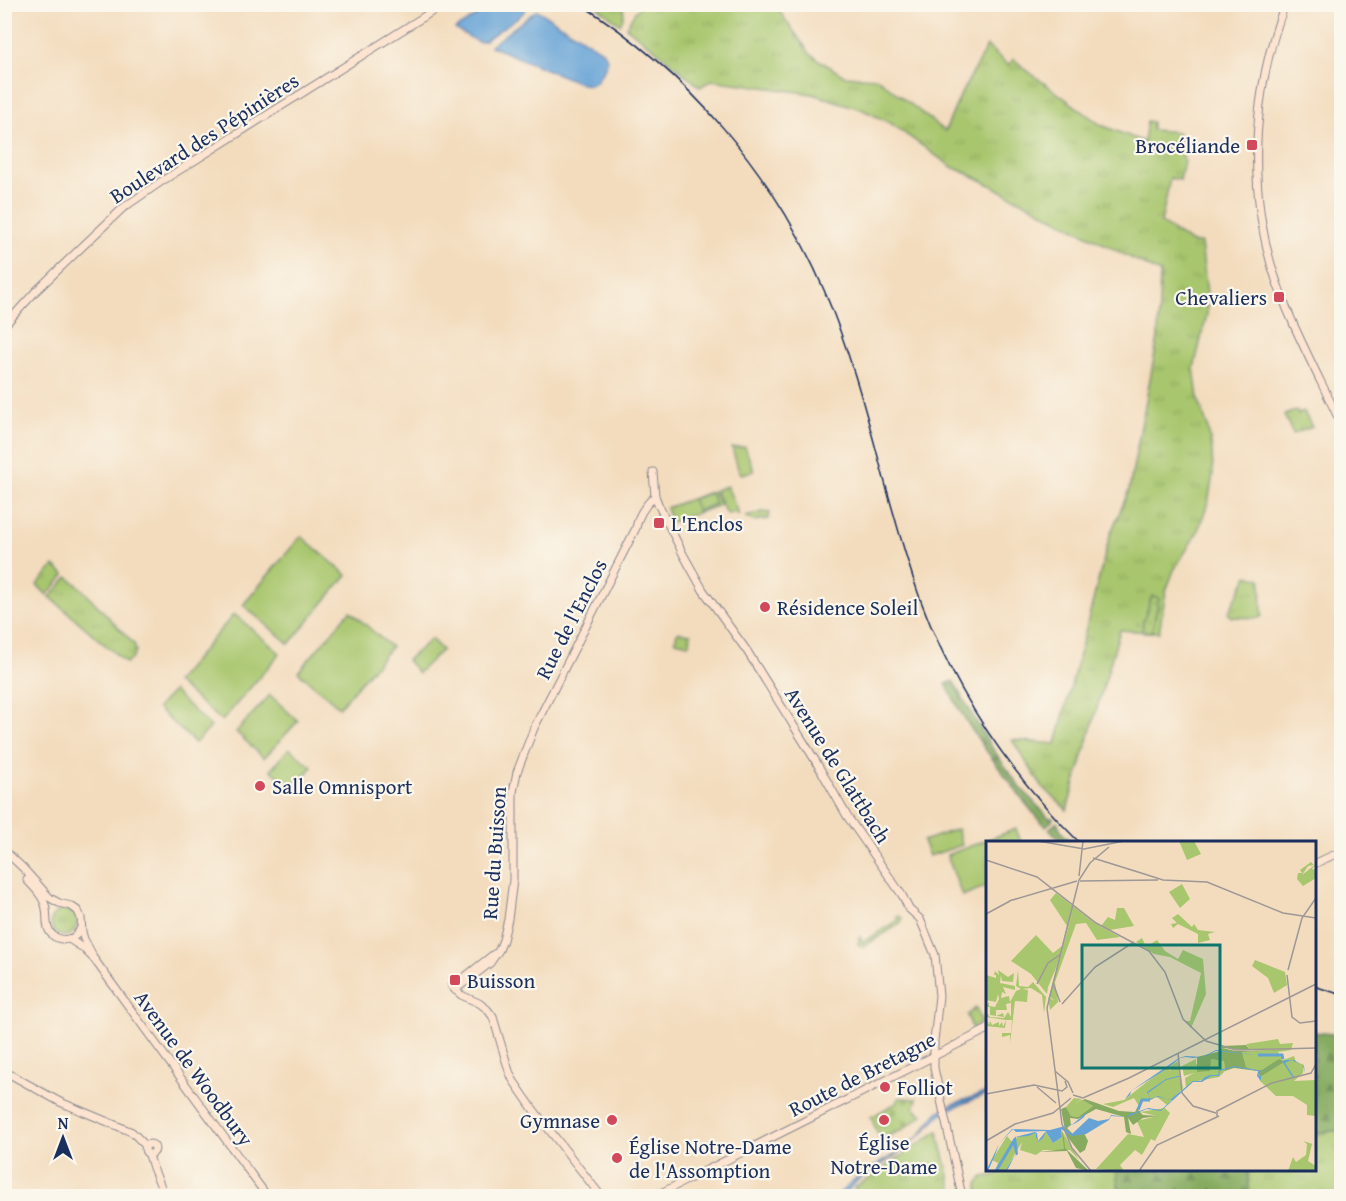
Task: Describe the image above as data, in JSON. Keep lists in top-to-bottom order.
{
  "streets": {
    "street": [
      "Boulevard des Pépinières",
      "Rue de l'Enclos",
      "Avenue de Glattbach",
      "Rue du Buisson",
      "Avenue de Woodbury",
      "Route de Bretagne"
    ]
  },
  "crossings": [
    ["Rue de l'Enclos", "Avenue de Glattbach"],
    ["Rue de l'Enclos", "Rue du Buisson"],
    ["Avenue de Glattbach", "Route de Bretagne"]
  ],
  "places": {
    "transit": [
      "Brocéliande",
      "Chevaliers",
      "L'Enclos",
      "Buisson"
    ],
    "other": [
      "Résidence Soleil",
      "Salle Omnisport",
      "Folliot",
      "Gymnase",
      "Église Notre-Dame",
      "Église Notre-Dame de l'Assomption"
    ]
  },
  "north": "top"
}
